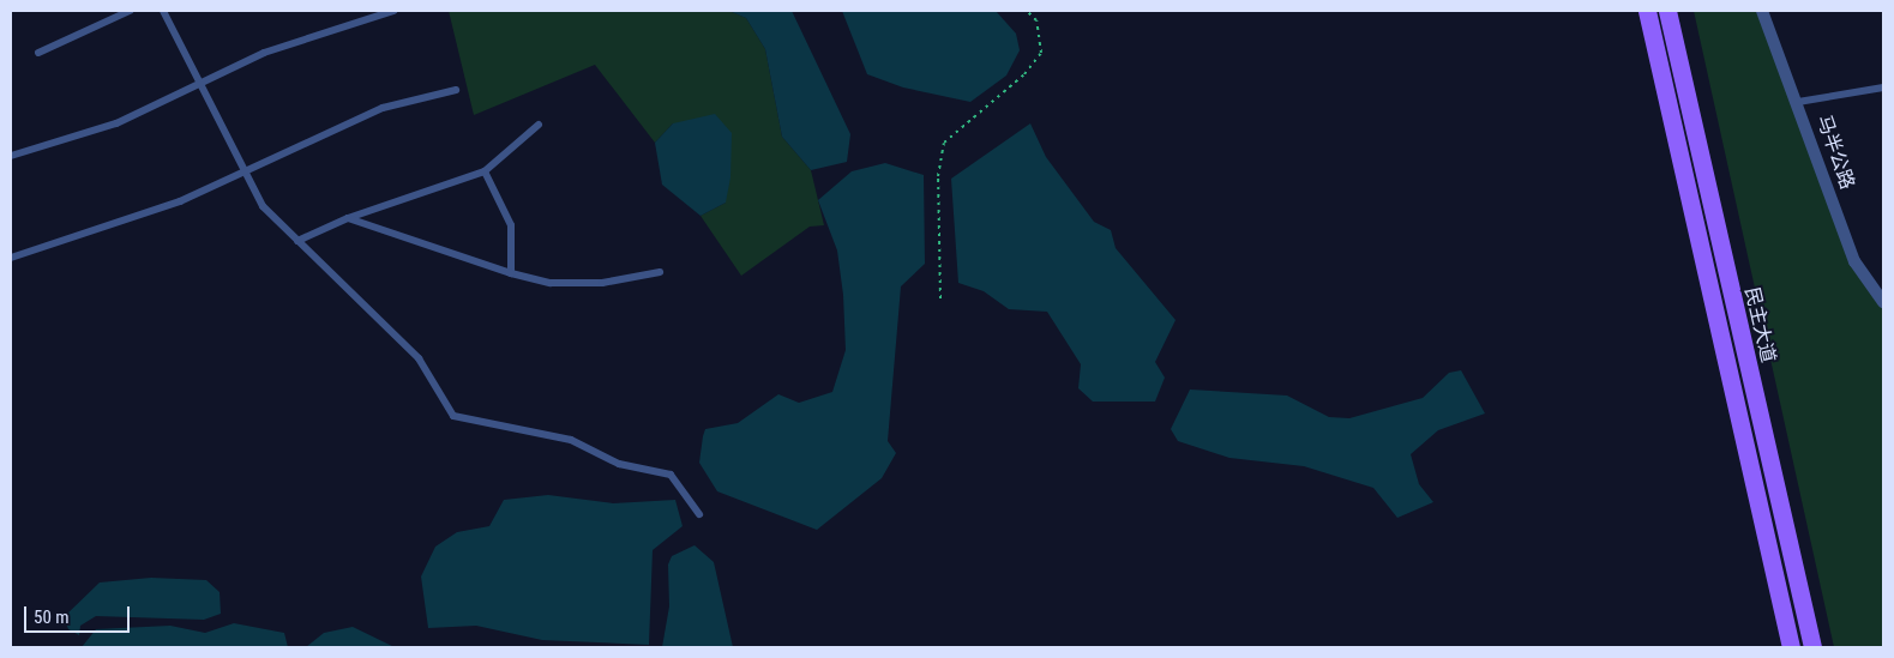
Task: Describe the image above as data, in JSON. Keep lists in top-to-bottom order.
{
  "streets": {
    "main road": ["民主大道"],
    "street": ["马半公路"]
  },
  "scale_bar": "50 m"
}
